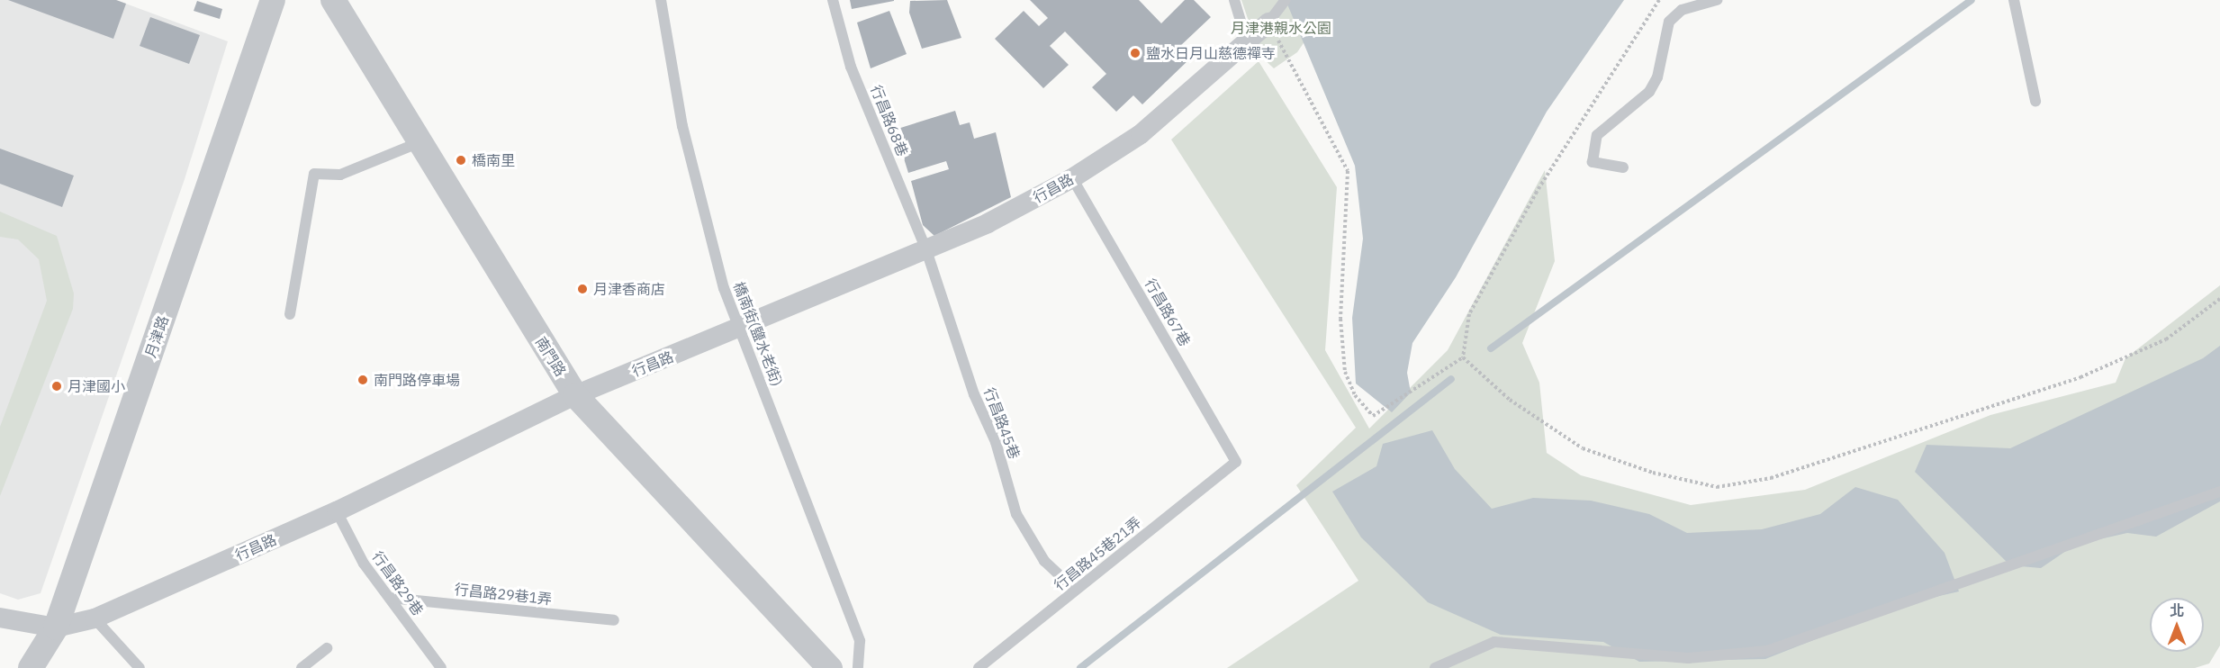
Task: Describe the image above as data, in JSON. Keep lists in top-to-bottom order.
{
  "streets": {
    "street": ["行昌路", "月津路", "南門路"],
    "lane": [
      "行昌路68巷",
      "行昌路67巷",
      "橋南街(鹽水老街)",
      "行昌路45巷",
      "行昌路45巷21弄",
      "行昌路29巷",
      "行昌路29巷1弄"
    ]
  },
  "crossings": [
    ["行昌路68巷", "行昌路"],
    ["行昌路68巷", "行昌路45巷"],
    ["行昌路", "行昌路67巷"],
    ["行昌路", "橋南街(鹽水老街)"],
    ["行昌路", "月津路"],
    ["行昌路", "南門路"],
    ["行昌路", "行昌路45巷"],
    ["行昌路", "行昌路29巷"],
    ["行昌路67巷", "行昌路45巷21弄"],
    ["行昌路45巷", "行昌路45巷21弄"],
    ["行昌路29巷", "行昌路29巷1弄"]
  ],
  "parks": ["月津港親水公園"],
  "places": [
    "鹽水日月山慈德禪寺",
    "橋南里",
    "月津香商店",
    "南門路停車場",
    "月津國小"
  ],
  "north": "top"
}
